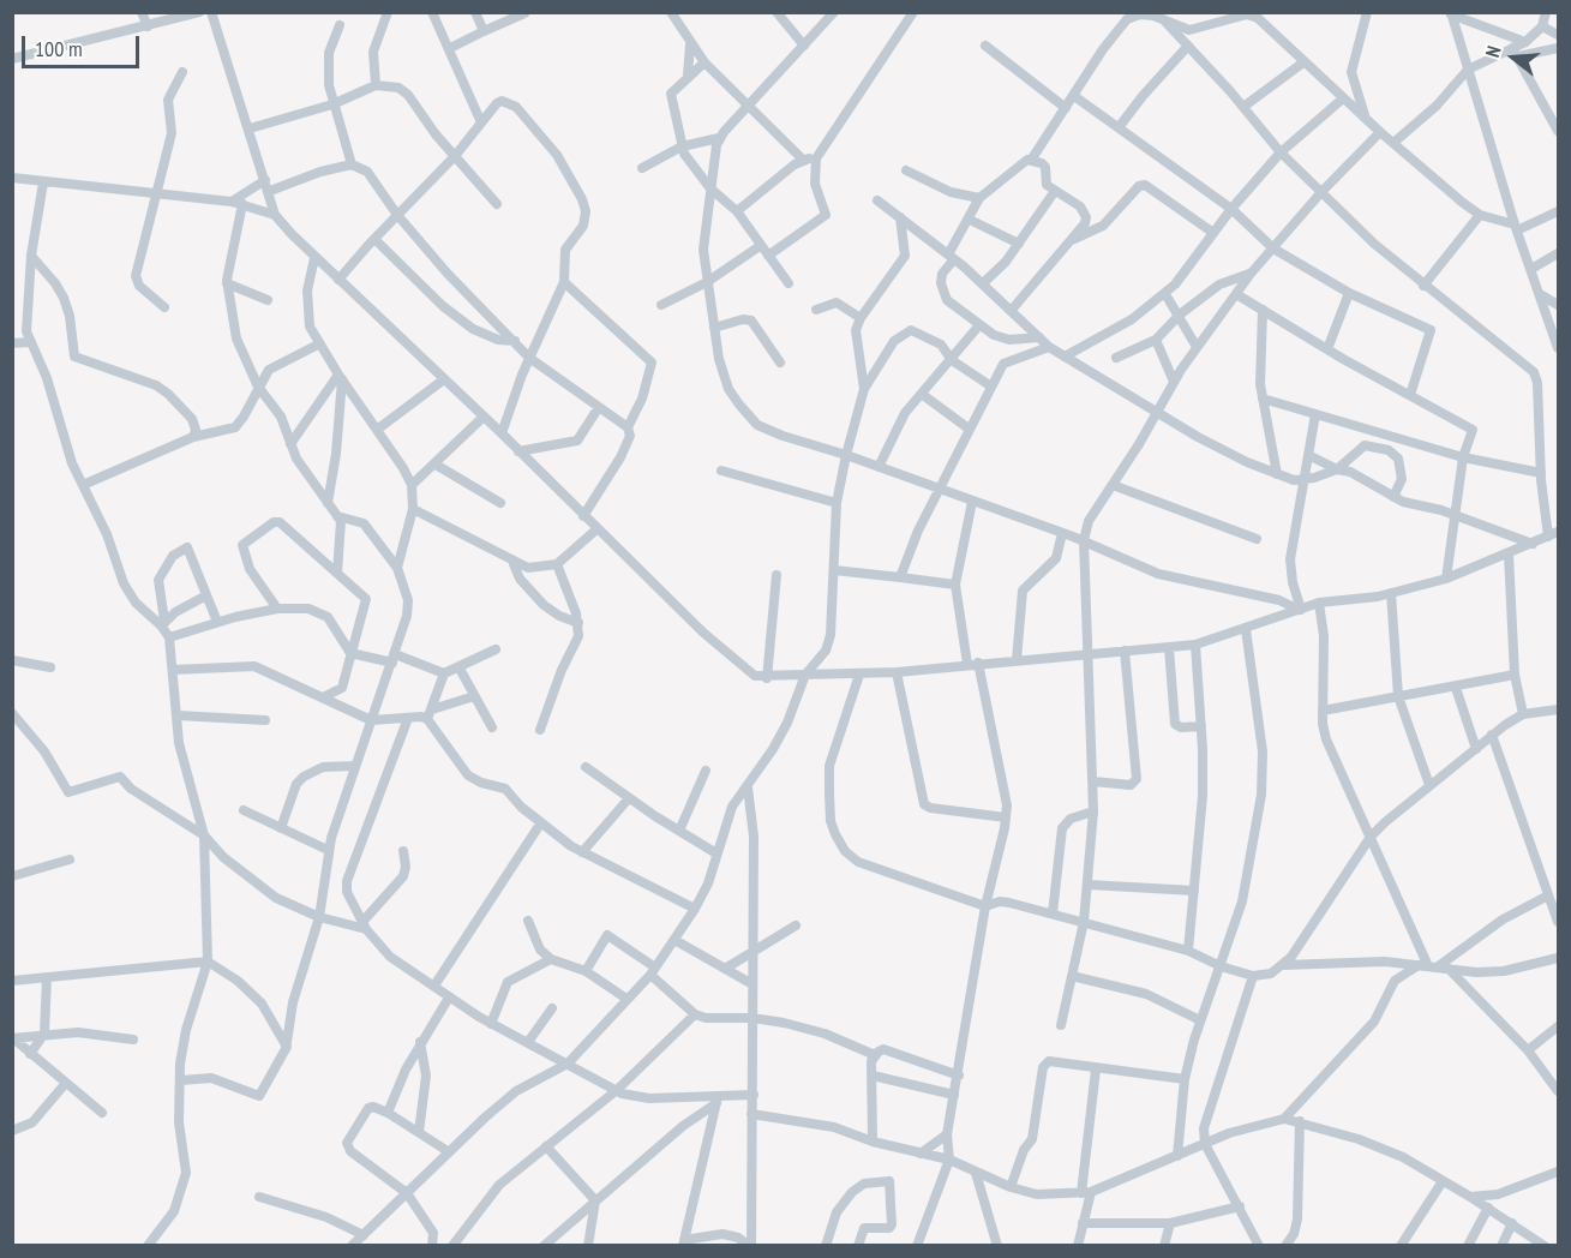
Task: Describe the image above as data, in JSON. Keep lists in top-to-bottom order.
{
  "scale_bar": "100 m",
  "north": "left"
}
